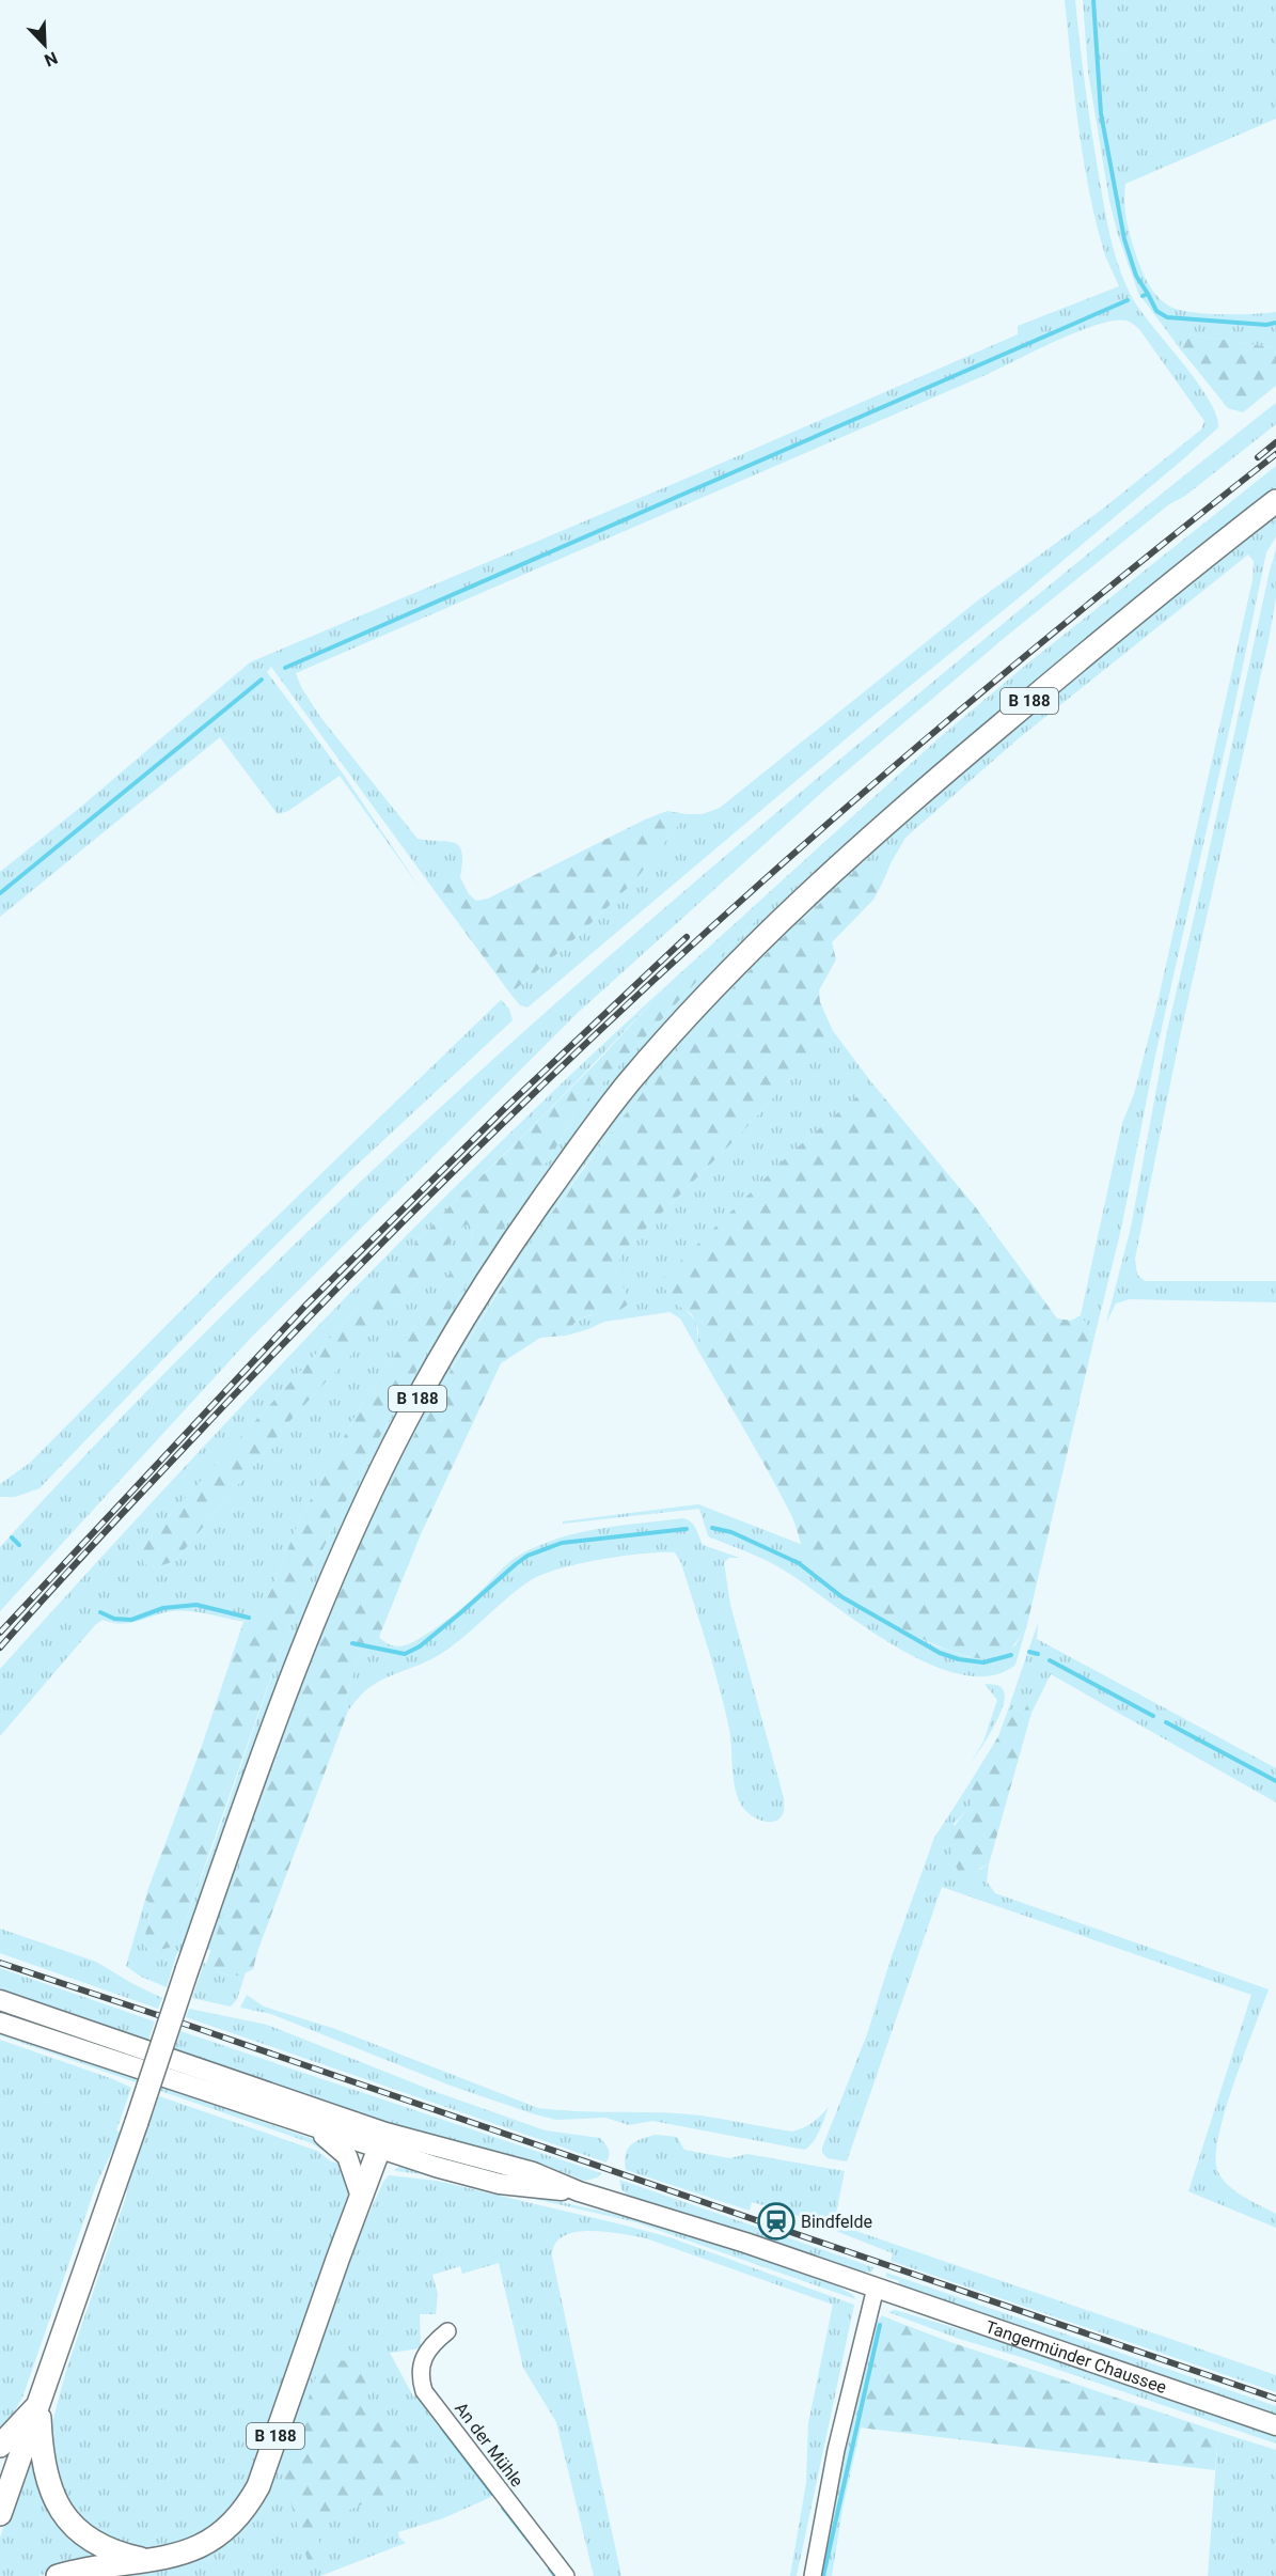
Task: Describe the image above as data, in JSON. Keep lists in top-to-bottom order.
{
  "streets": {
    "highway": ["B 188"],
    "main road": ["Tangermünder Chaussee"],
    "street": ["An der Mühle"]
  },
  "places": {
    "station": ["Bindfelde"]
  },
  "north": "bottom right"
}
